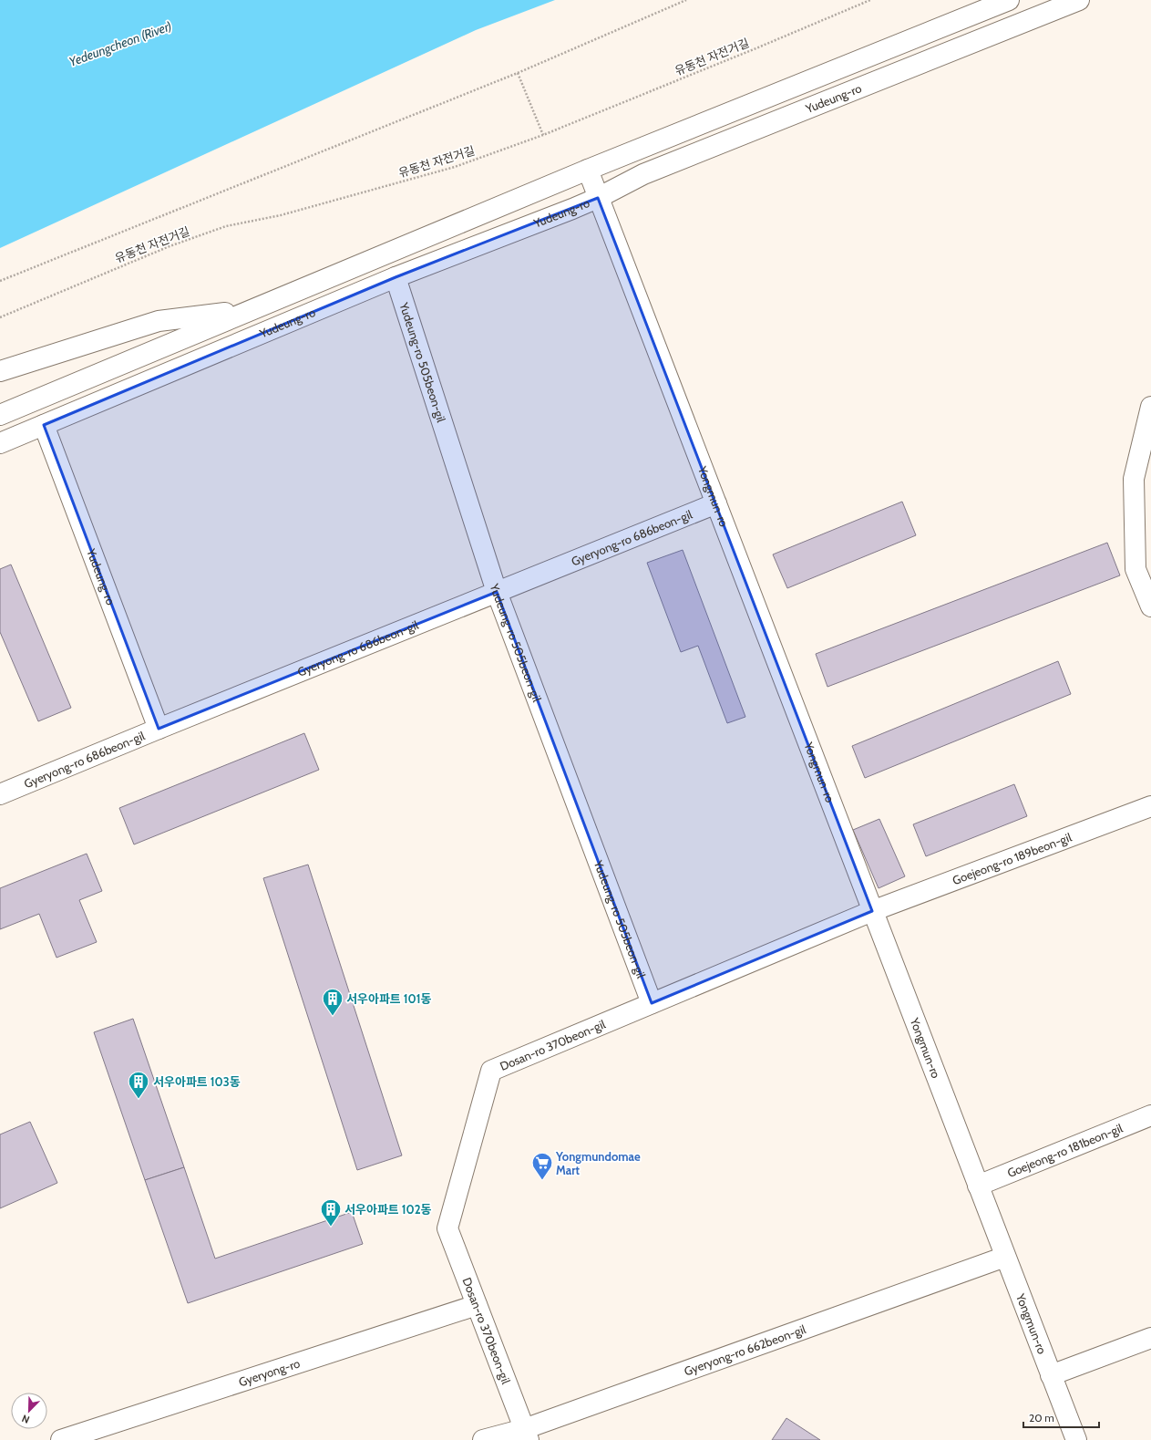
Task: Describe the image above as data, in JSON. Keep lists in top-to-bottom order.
{
  "streets": {
    "street": [
      "Yudeung-ro",
      "Yudeung-ro 505beon-gil",
      "Yongmun-ro",
      "Gyeryong-ro 686beon-gil",
      "Goejeong-ro 189beon-gil",
      "Dosan-ro 370beon-gil",
      "Goejeong-ro 181beon-gil",
      "Gyeryong-ro 662beon-gil",
      "Gyeryong-ro"
    ],
    "path": ["유동천 자전거길"]
  },
  "crossings": [
    ["Yudeung-ro", "Yudeung-ro 505beon-gil"],
    ["Yudeung-ro", "Yongmun-ro"],
    ["Yudeung-ro", "Gyeryong-ro 686beon-gil"],
    ["Yudeung-ro 505beon-gil", "Gyeryong-ro 686beon-gil"],
    ["Yudeung-ro 505beon-gil", "Dosan-ro 370beon-gil"],
    ["Yongmun-ro", "Gyeryong-ro 686beon-gil"],
    ["Yongmun-ro", "Goejeong-ro 189beon-gil"],
    ["Yongmun-ro", "Dosan-ro 370beon-gil"],
    ["Yongmun-ro", "Goejeong-ro 181beon-gil"],
    ["Yongmun-ro", "Gyeryong-ro 662beon-gil"],
    ["Goejeong-ro 189beon-gil", "Dosan-ro 370beon-gil"],
    ["Dosan-ro 370beon-gil", "Gyeryong-ro 662beon-gil"],
    ["Dosan-ro 370beon-gil", "Gyeryong-ro"]
  ],
  "water": ["Yedeungcheon (River)"],
  "places": {
    "building": ["서우아파트 101동", "서우아파트 103동", "서우아파트 102동"],
    "supermarket": ["Yongmundomae Mart"]
  },
  "scale_bar": "20 m",
  "north": "bottom left"
}
